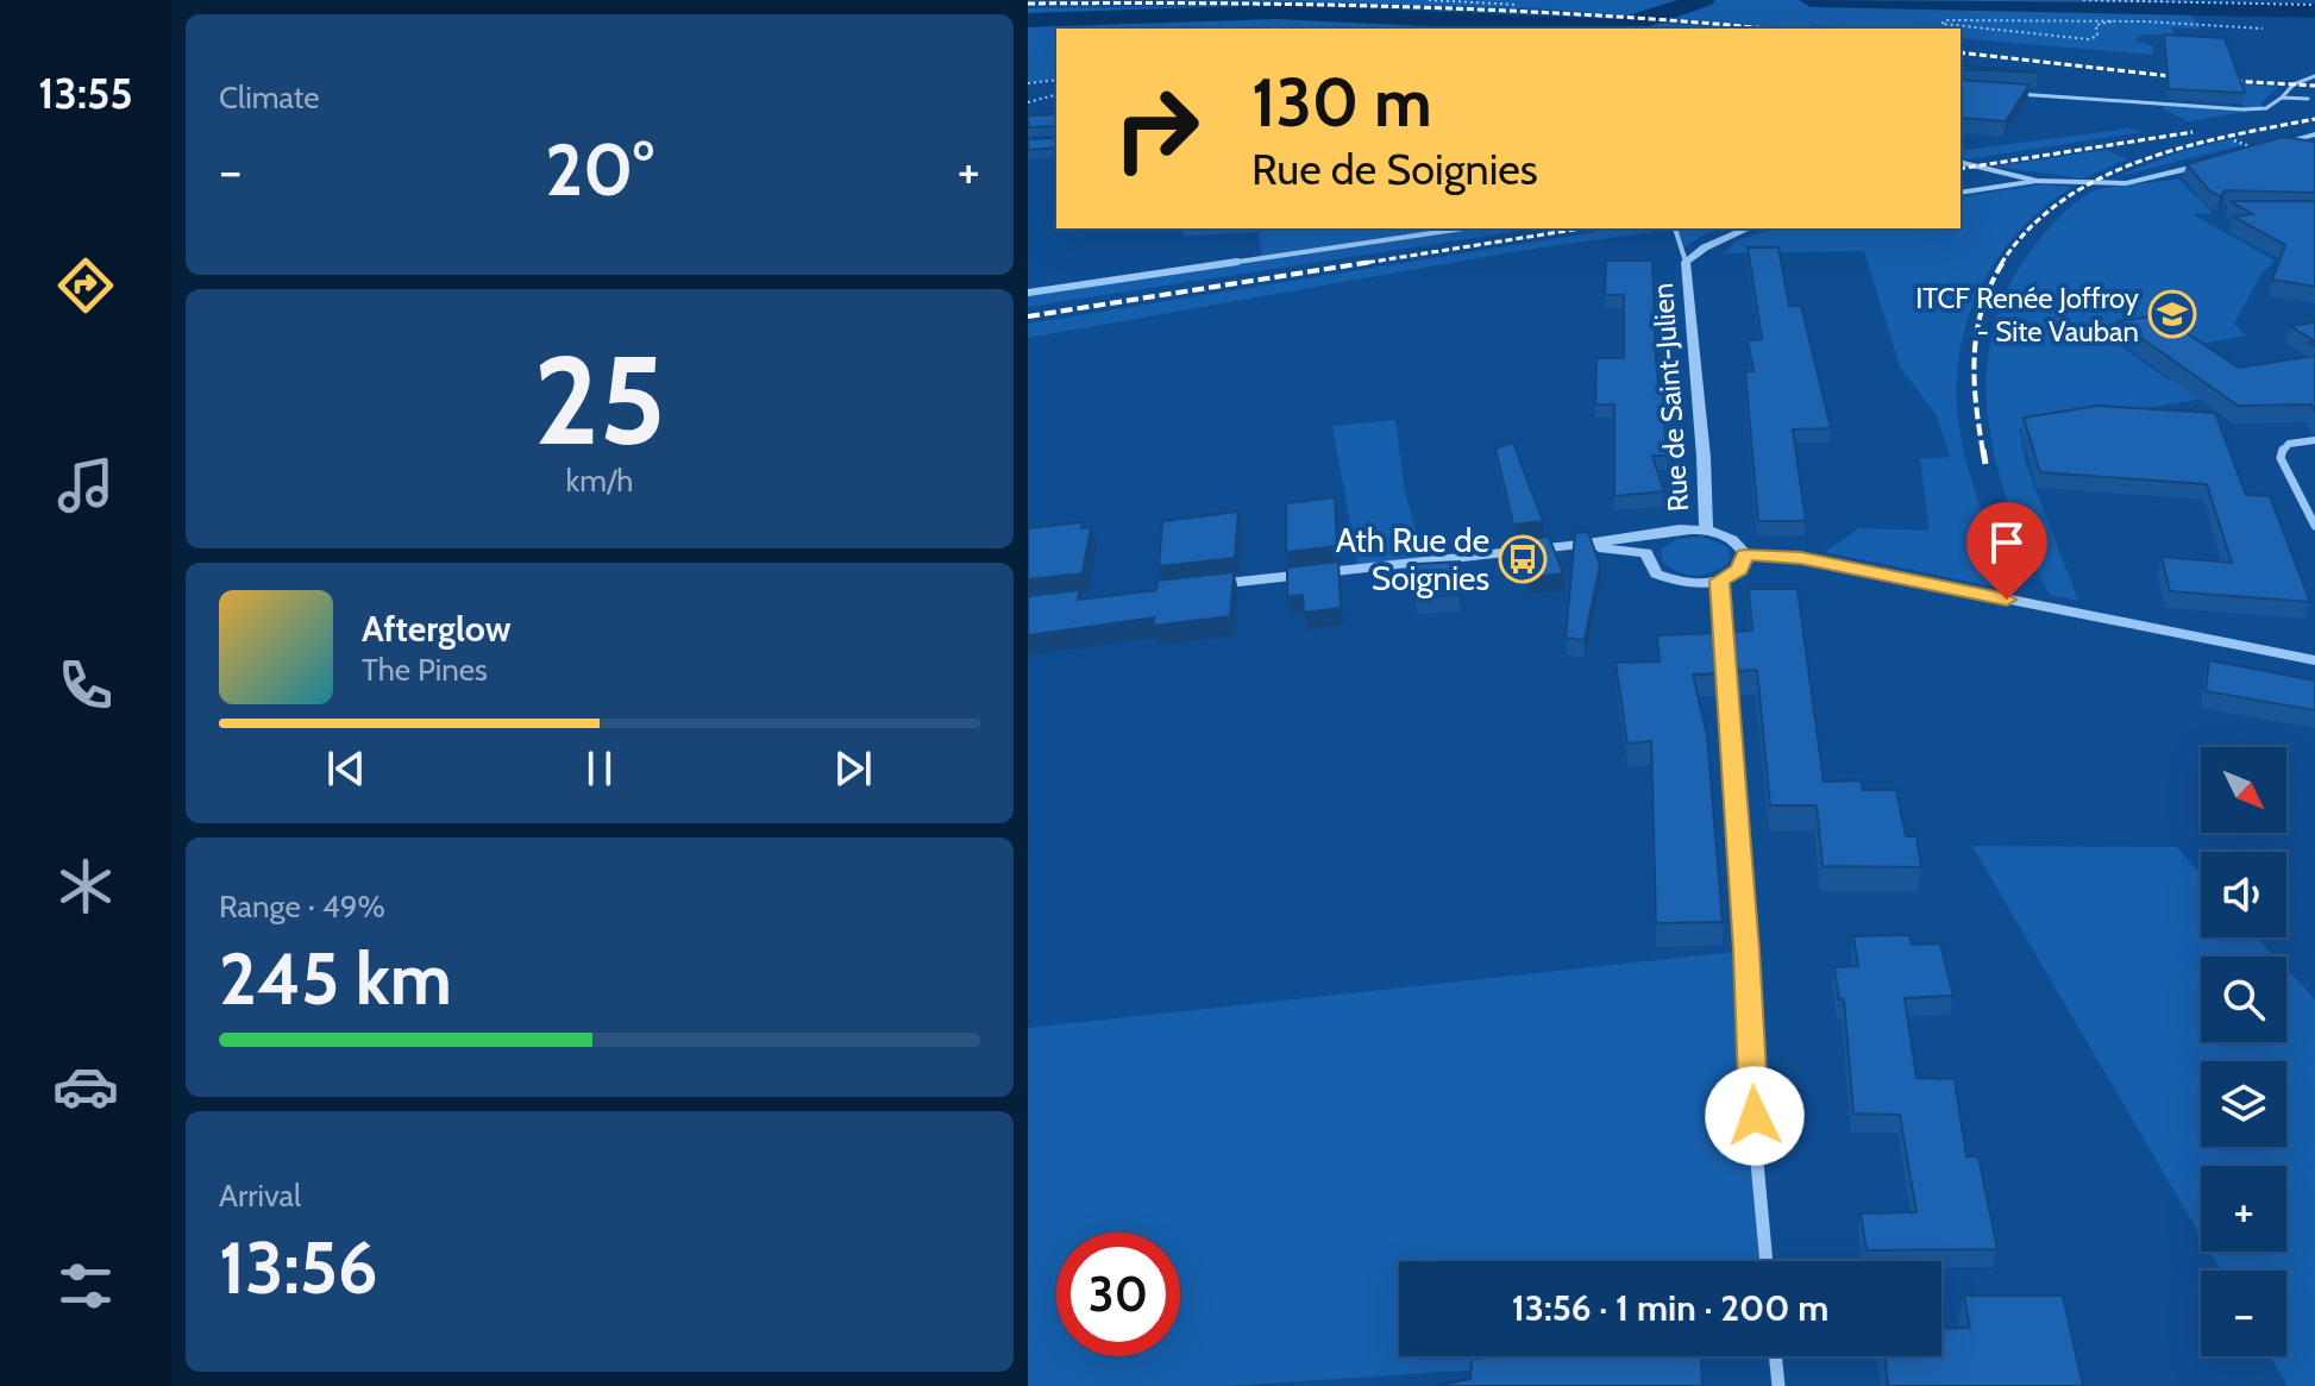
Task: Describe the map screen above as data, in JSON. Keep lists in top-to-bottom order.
{
  "streets": {
    "street": ["Rue de Saint-Julien"]
  },
  "places": {
    "school or university": ["ITCF Renée Joffroy - Site Vauban"],
    "bus stop": ["Ath Rue de Soignies"]
  },
  "north": "bottom right",
  "page": {
    "tabs": "13:55",
    "tile": [
      "Climate",
      ["25", "km/h"],
      ["Range · 49%", "245 km"],
      ["Arrival", "13:56"]
    ],
    "turn": ["130 m", "Rue de Soignies"],
    "heat": ["−", "20°", "+"],
    "song": ["Afterglow", "The Pines"],
    "map_buttons": ["+", "−"],
    "limit": "30",
    "trip": "13:56 · 1 min · 200 m"
  }
}
